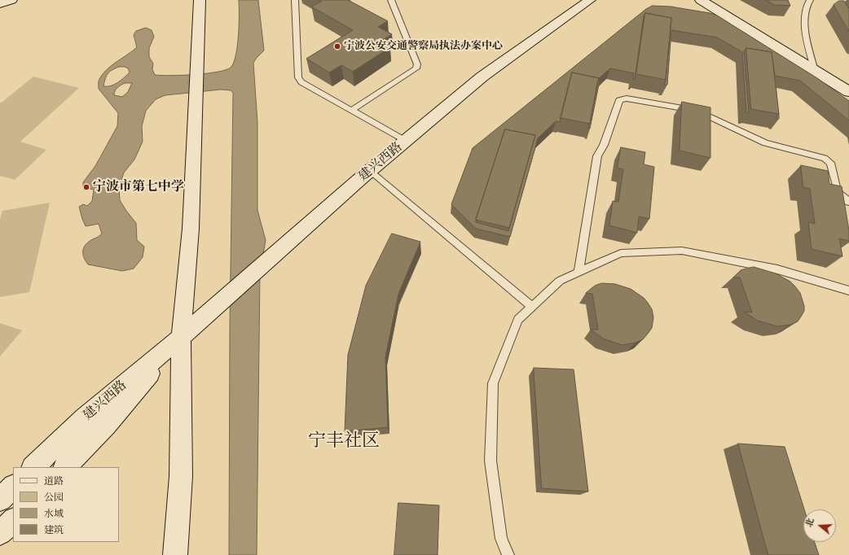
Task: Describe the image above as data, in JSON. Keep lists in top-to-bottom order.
{
  "streets": {
    "street": ["建兴西路"]
  },
  "districts": ["宁丰社区"],
  "places": ["宁波公安交通警察局执法办案中心", "宁波市第七中学"],
  "legend": [
    "道路",
    "公园",
    "水域",
    "建筑"
  ],
  "north": "left"
}
